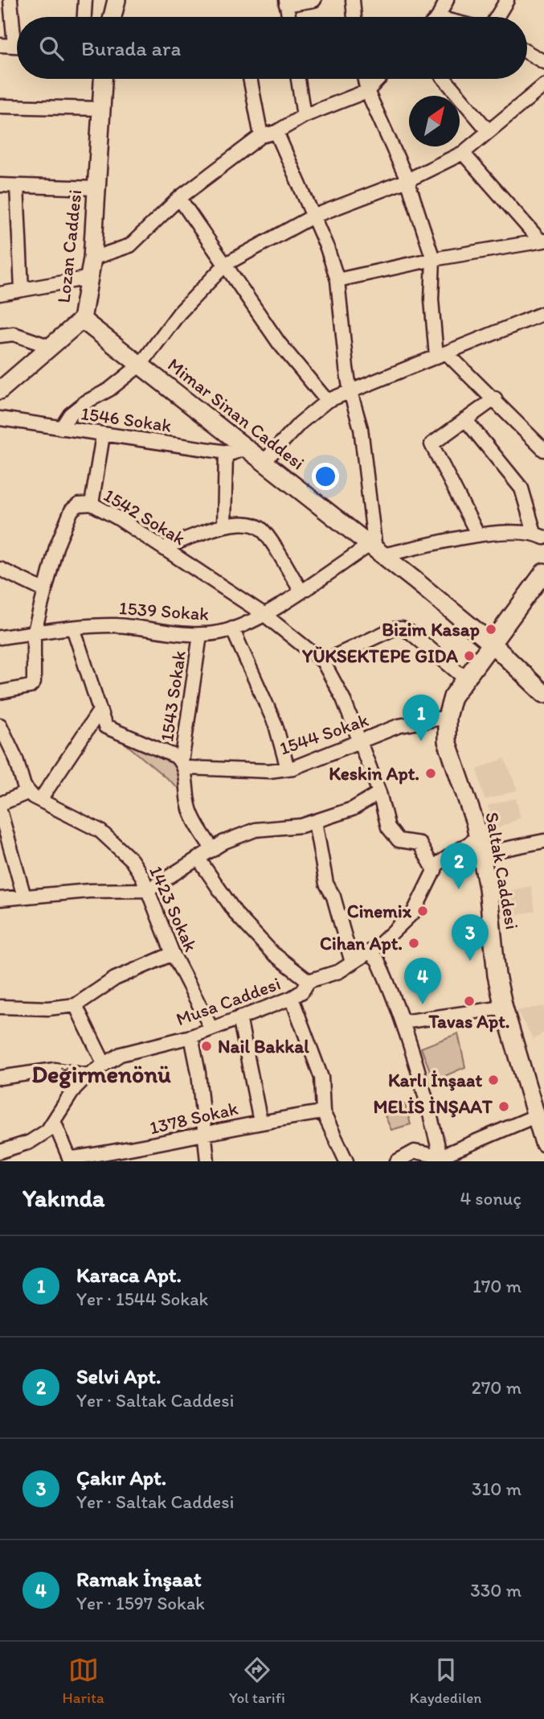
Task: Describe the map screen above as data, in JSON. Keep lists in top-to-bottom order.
{
  "streets": {
    "main road": ["Lozan Caddesi", "Mimar Sinan Caddesi", "Saltak Caddesi"],
    "street": [
      "1546 Sokak",
      "1542 Sokak",
      "1539 Sokak",
      "1543 Sokak",
      "1544 Sokak",
      "1423 Sokak",
      "Musa Caddesi",
      "1378 Sokak"
    ]
  },
  "crossings": [
    ["Lozan Caddesi", "Mimar Sinan Caddesi"],
    ["Mimar Sinan Caddesi", "1546 Sokak"],
    ["Mimar Sinan Caddesi", "1539 Sokak"],
    ["Mimar Sinan Caddesi", "Saltak Caddesi"],
    ["1542 Sokak", "1539 Sokak"],
    ["1539 Sokak", "1543 Sokak"],
    ["1543 Sokak", "1544 Sokak"],
    ["1544 Sokak", "Saltak Caddesi"],
    ["Saltak Caddesi", "Musa Caddesi"],
    ["1423 Sokak", "Musa Caddesi"]
  ],
  "districts": ["Değirmenönü"],
  "places": [
    "Bizim Kasap",
    "YÜKSEKTEPE GIDA",
    "Keskin Apt.",
    "Cinemix",
    "Cihan Apt.",
    "Tavas Apt.",
    "Nail Bakkal",
    "Karlı İnşaat",
    "MELİS İNŞAAT"
  ],
  "north": "top right",
  "page": {
    "search": "Burada ara",
    "pins": [
      "1",
      "2",
      "3",
      "4"
    ],
    "heading": ["Yakında", "4 sonuç"],
    "list": [
      {
        "mark": "1",
        "name": "Karaca Apt.",
        "note": "Yer · 1544 Sokak",
        "value": "170 m"
      },
      {
        "mark": "2",
        "name": "Selvi Apt.",
        "note": "Yer · Saltak Caddesi",
        "value": "270 m"
      },
      {
        "mark": "3",
        "name": "Çakır Apt.",
        "note": "Yer · Saltak Caddesi",
        "value": "310 m"
      },
      {
        "mark": "4",
        "name": "Ramak İnşaat",
        "note": "Yer · 1597 Sokak",
        "value": "330 m"
      }
    ],
    "nav": ["Harita", "Yol tarifi", "Kaydedilen"]
  }
}
